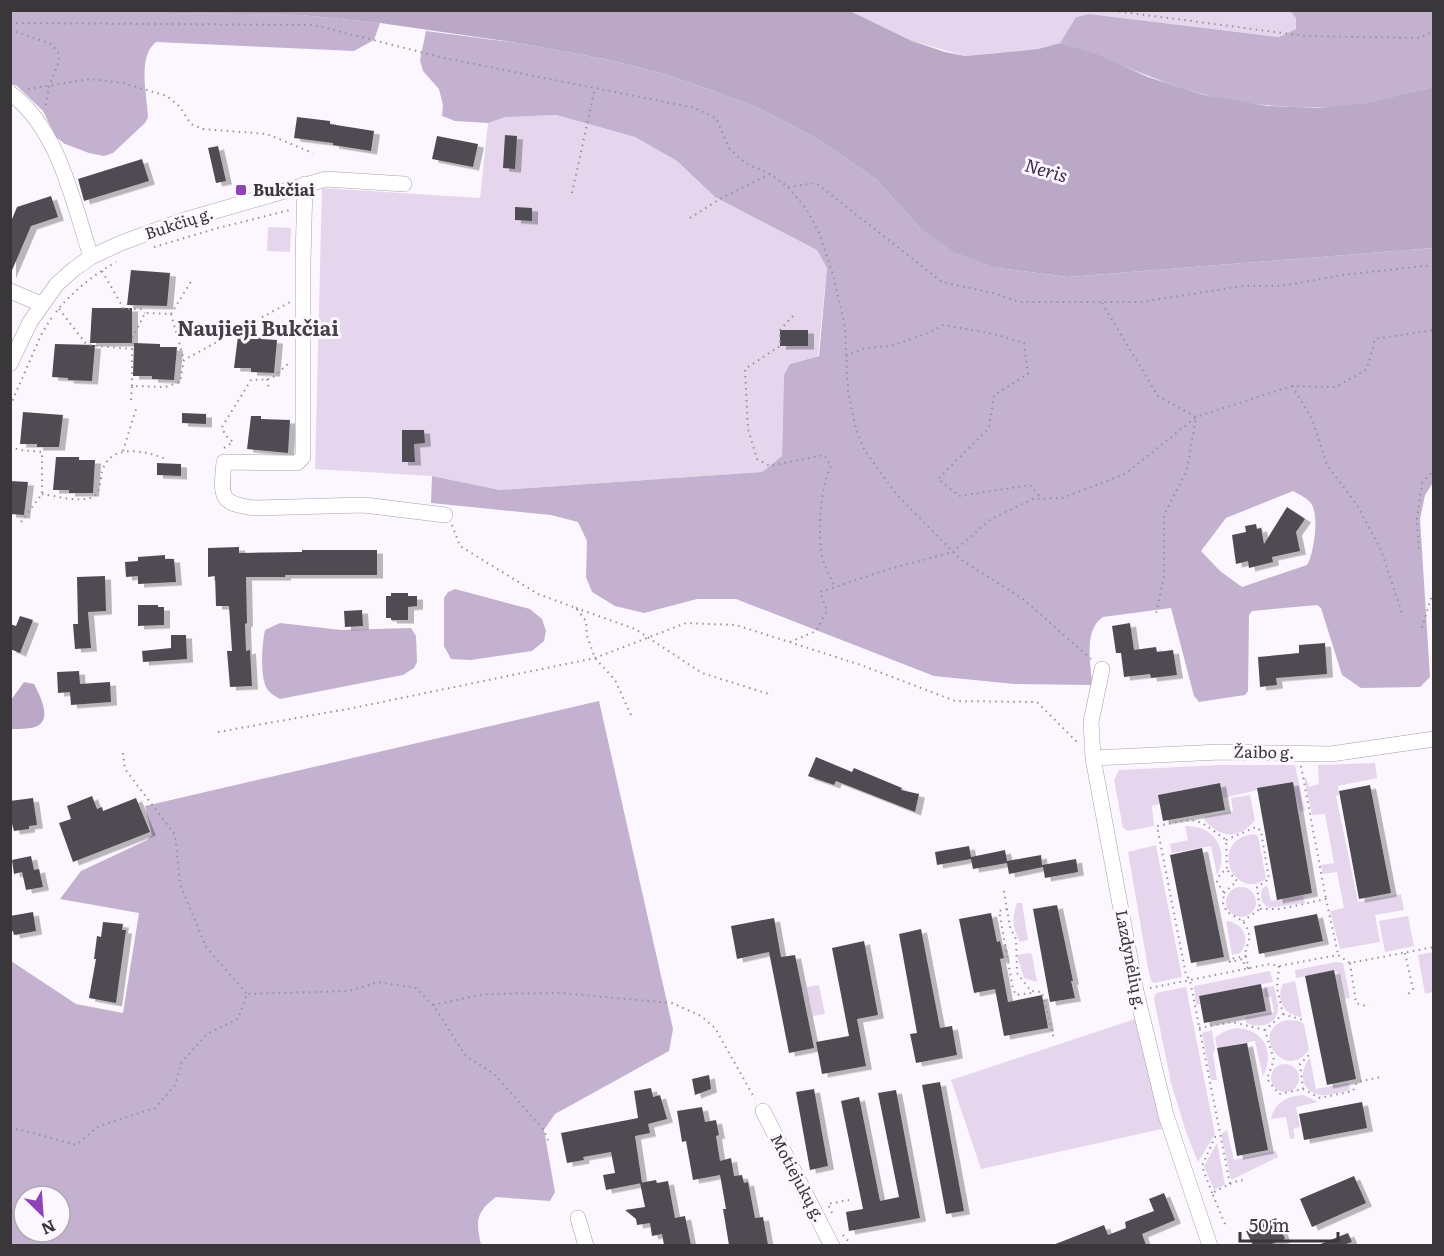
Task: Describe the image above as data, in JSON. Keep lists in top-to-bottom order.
{
  "streets": {
    "street": [
      "Bukčių g.",
      "Žaibo g.",
      "Lazdynėlių g.",
      "Motiejukų g."
    ]
  },
  "crossings": [
    ["Žaibo g.", "Lazdynėlių g."]
  ],
  "districts": ["Naujieji Bukčiai"],
  "water": ["Neris"],
  "places": {
    "transit": ["Bukčiai"]
  },
  "scale_bar": "50 m",
  "north": "bottom right"
}
